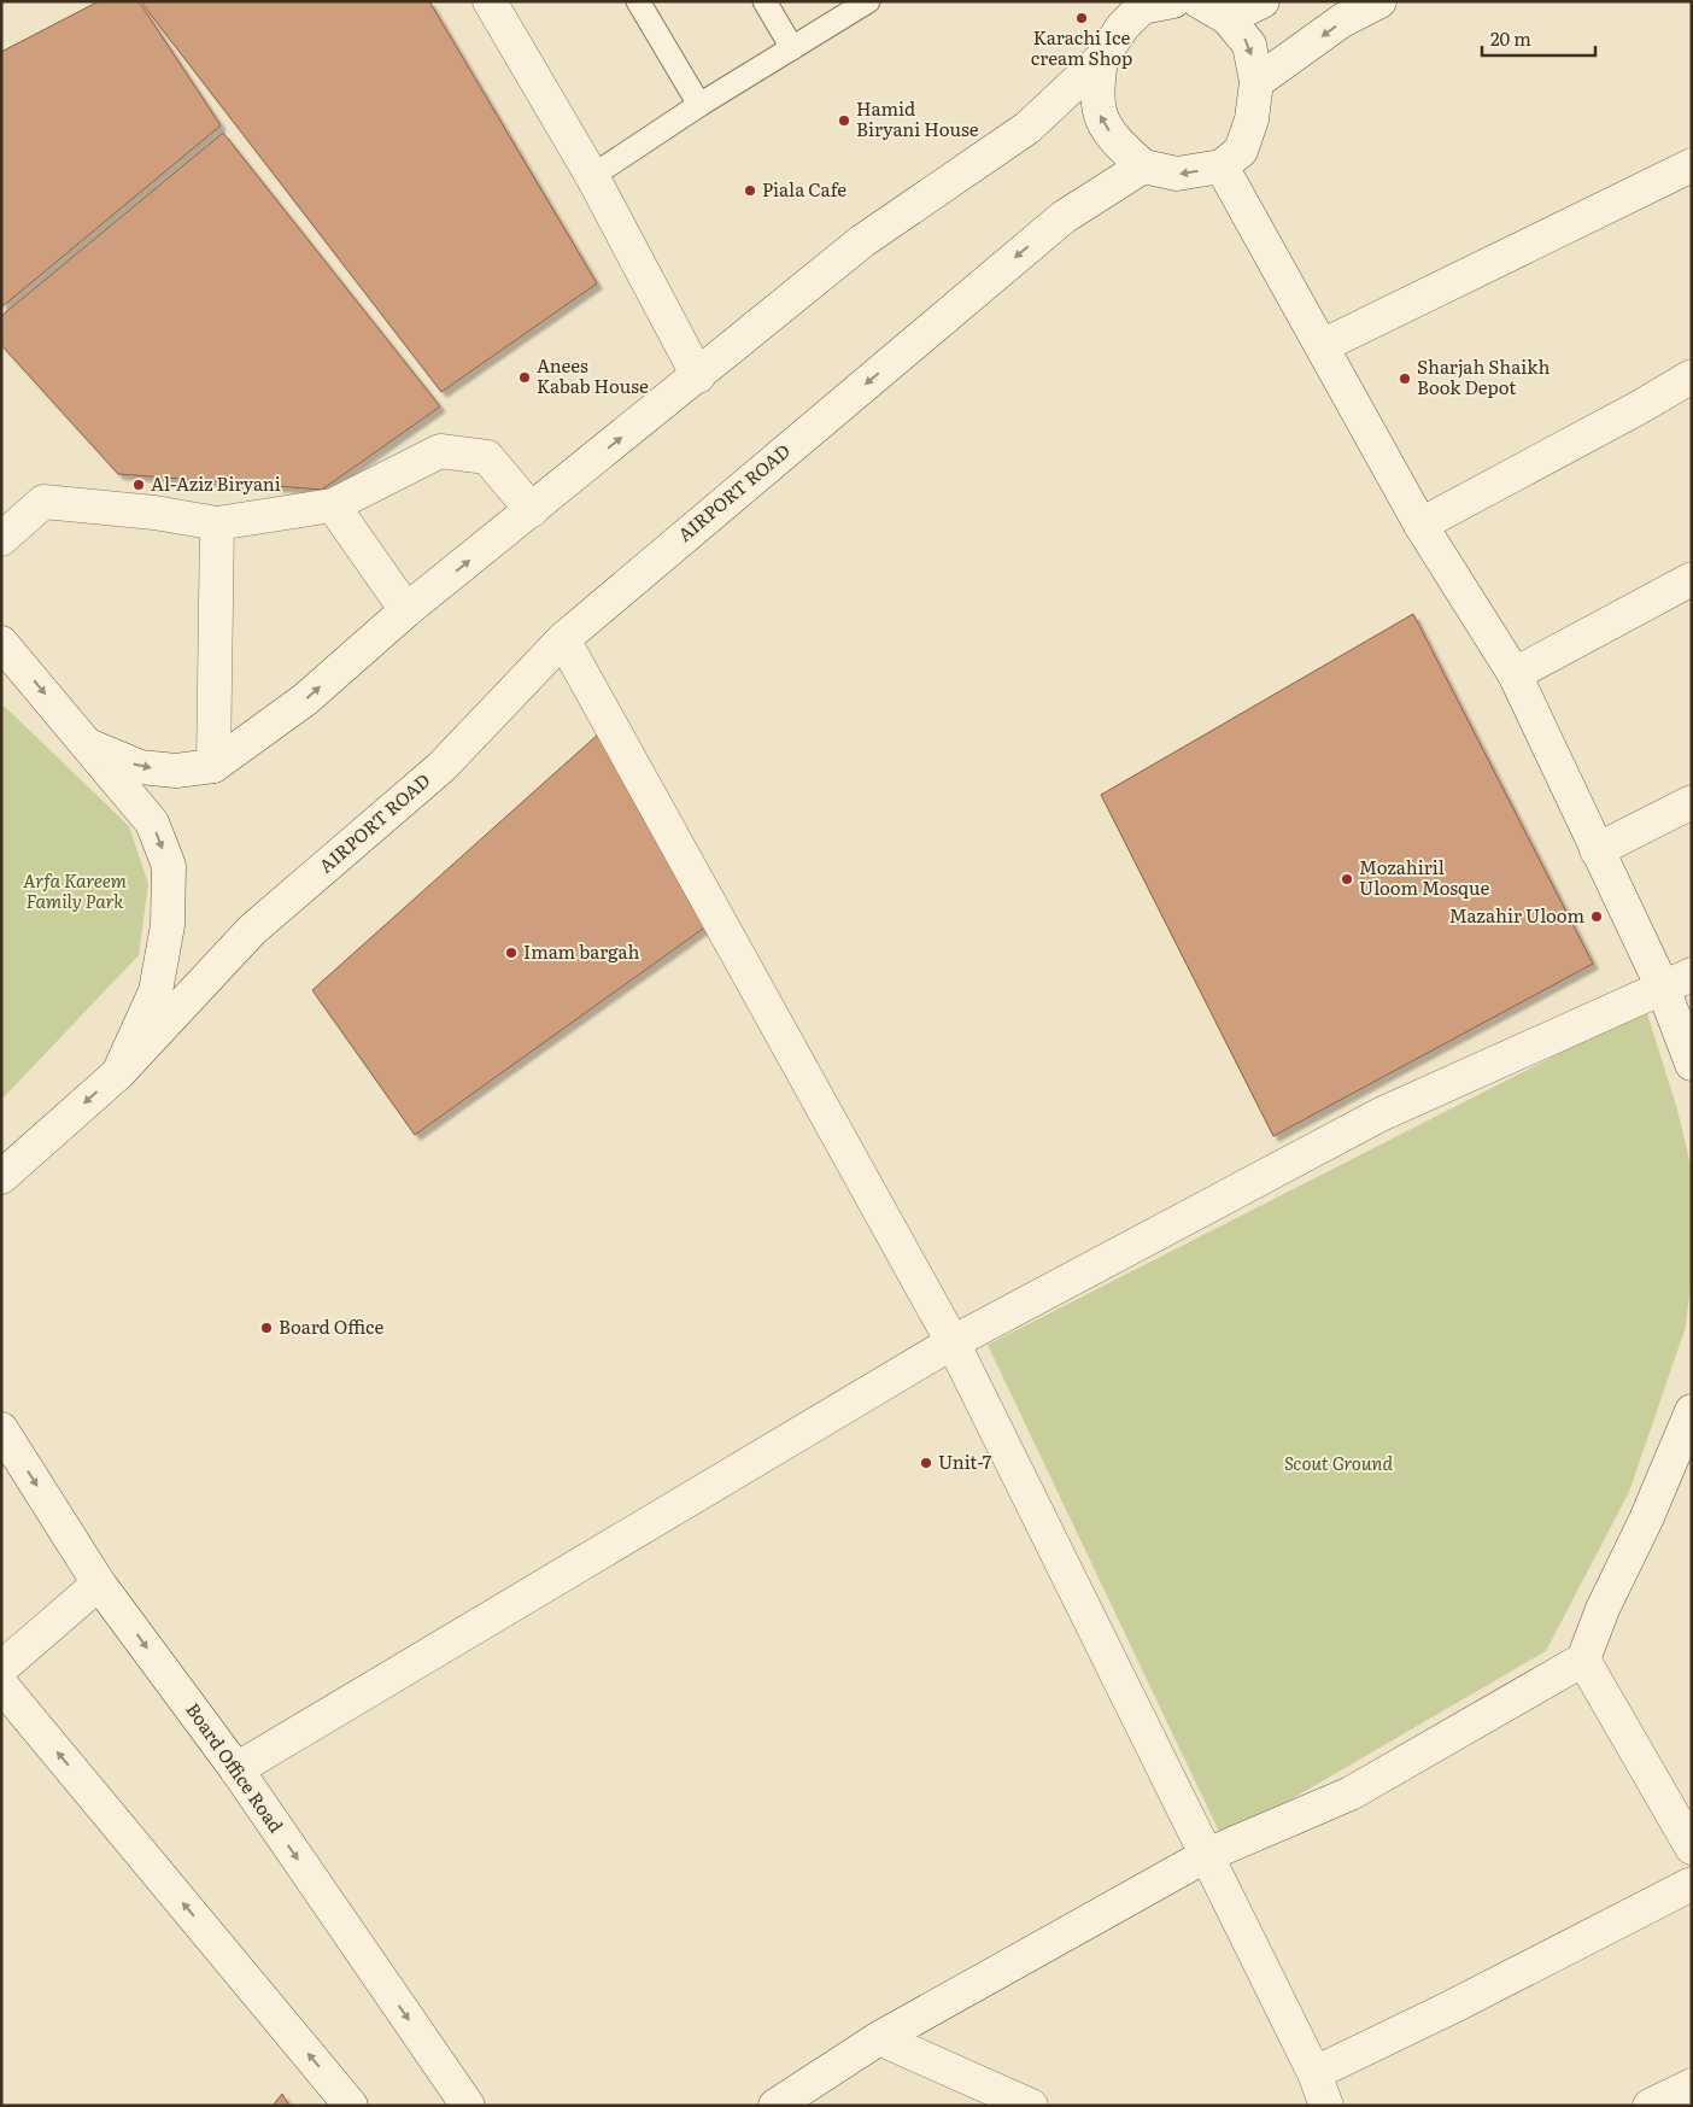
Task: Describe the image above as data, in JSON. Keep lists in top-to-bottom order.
{
  "streets": {
    "street": ["AIRPORT ROAD", "Board Office Road"]
  },
  "parks": ["Arfa Kareem Family Park", "Scout Ground"],
  "places": [
    "Karachi Ice cream Shop",
    "Hamid Biryani House",
    "Piala Cafe",
    "Anees Kabab House",
    "Sharjah Shaikh Book Depot",
    "Al-Aziz Biryani",
    "Mozahiril Uloom Mosque",
    "Mazahir Uloom",
    "Imam bargah",
    "Board Office",
    "Unit-7"
  ],
  "scale_bar": "20 m"
}
